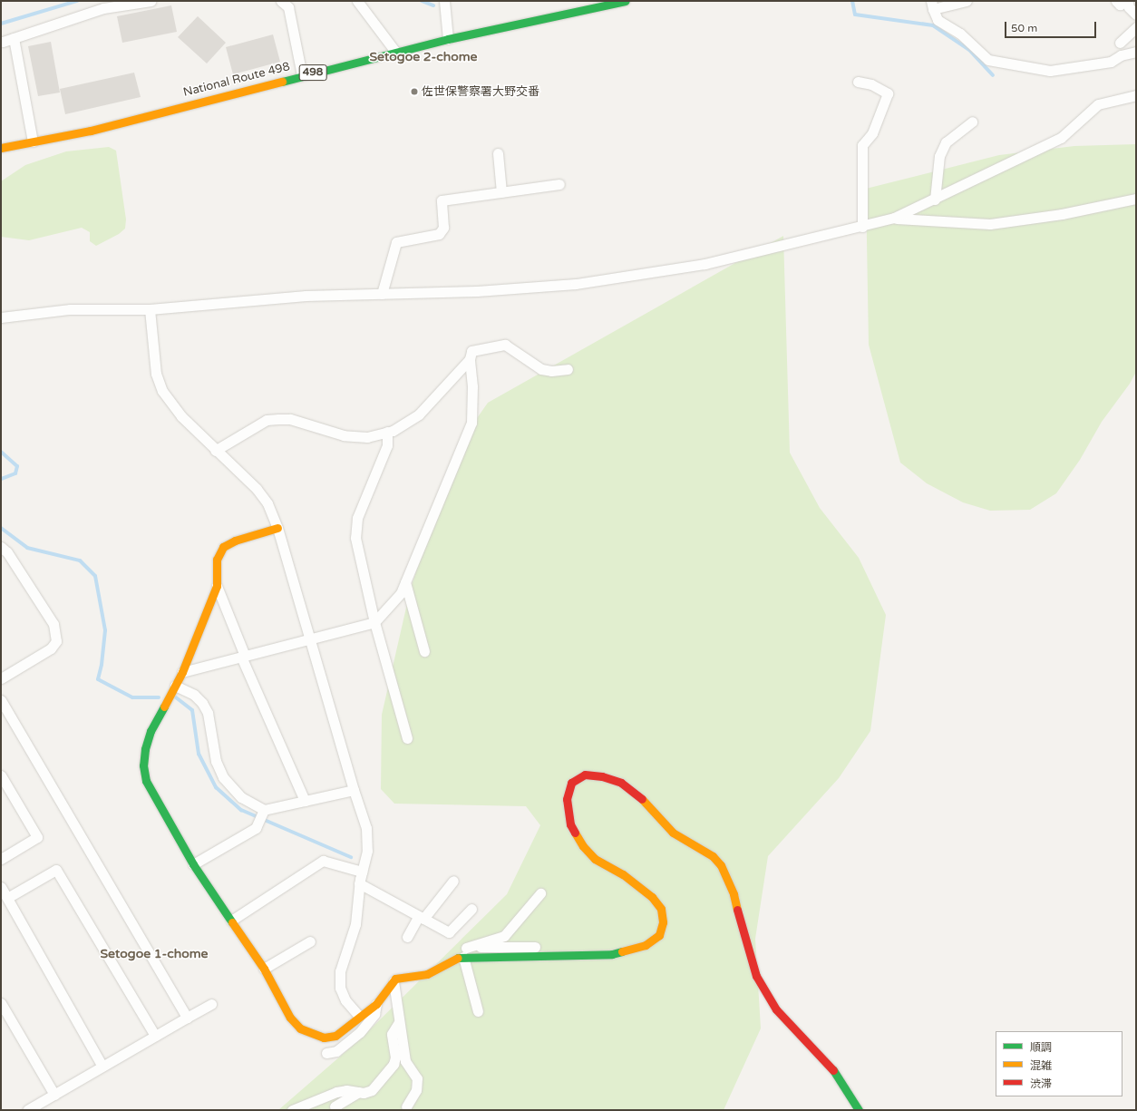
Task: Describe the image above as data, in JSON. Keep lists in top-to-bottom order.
{
  "streets": {
    "main road": ["498", "National Route 498"]
  },
  "districts": ["Setogoe 2-chome", "Setogoe 1-chome"],
  "places": ["佐世保警察署大野交番"],
  "legend": ["順調", "混雑", "渋滞"],
  "scale_bar": "50 m"
}
